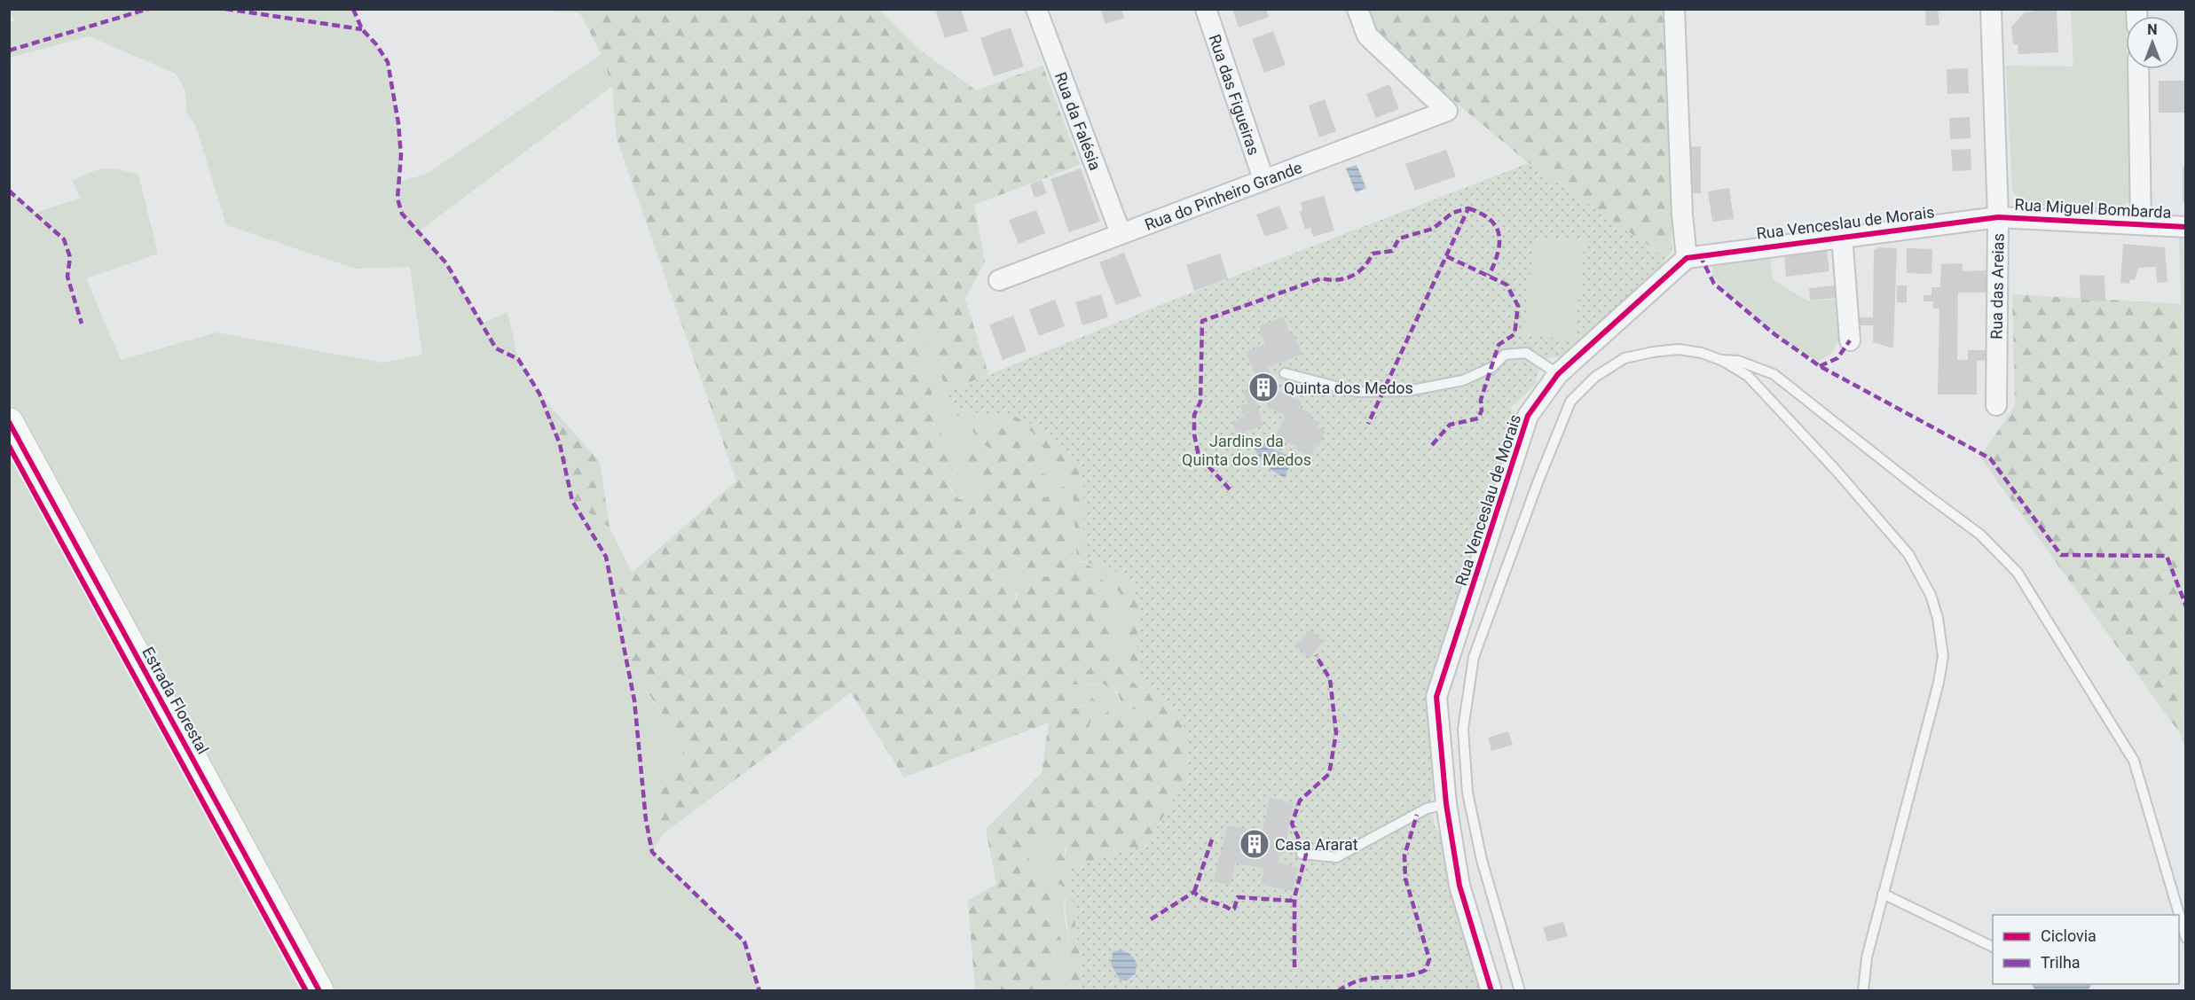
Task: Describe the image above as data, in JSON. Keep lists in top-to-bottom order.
{
  "streets": {
    "main road": ["Estrada Florestal"],
    "street": [
      "Rua das Figueiras",
      "Rua da Falésia",
      "Rua do Pinheiro Grande",
      "Rua Miguel Bombarda",
      "Rua Venceslau de Morais",
      "Rua das Areias"
    ]
  },
  "crossings": [
    ["Rua das Figueiras", "Rua do Pinheiro Grande"],
    ["Rua da Falésia", "Rua do Pinheiro Grande"],
    ["Rua Miguel Bombarda", "Rua Venceslau de Morais"],
    ["Rua Miguel Bombarda", "Rua das Areias"],
    ["Rua Venceslau de Morais", "Rua das Areias"]
  ],
  "parks": ["Jardins da Quinta dos Medos"],
  "places": {
    "building": ["Quinta dos Medos", "Casa Ararat"]
  },
  "legend": ["Ciclovia", "Trilha"],
  "north": "top"
}
